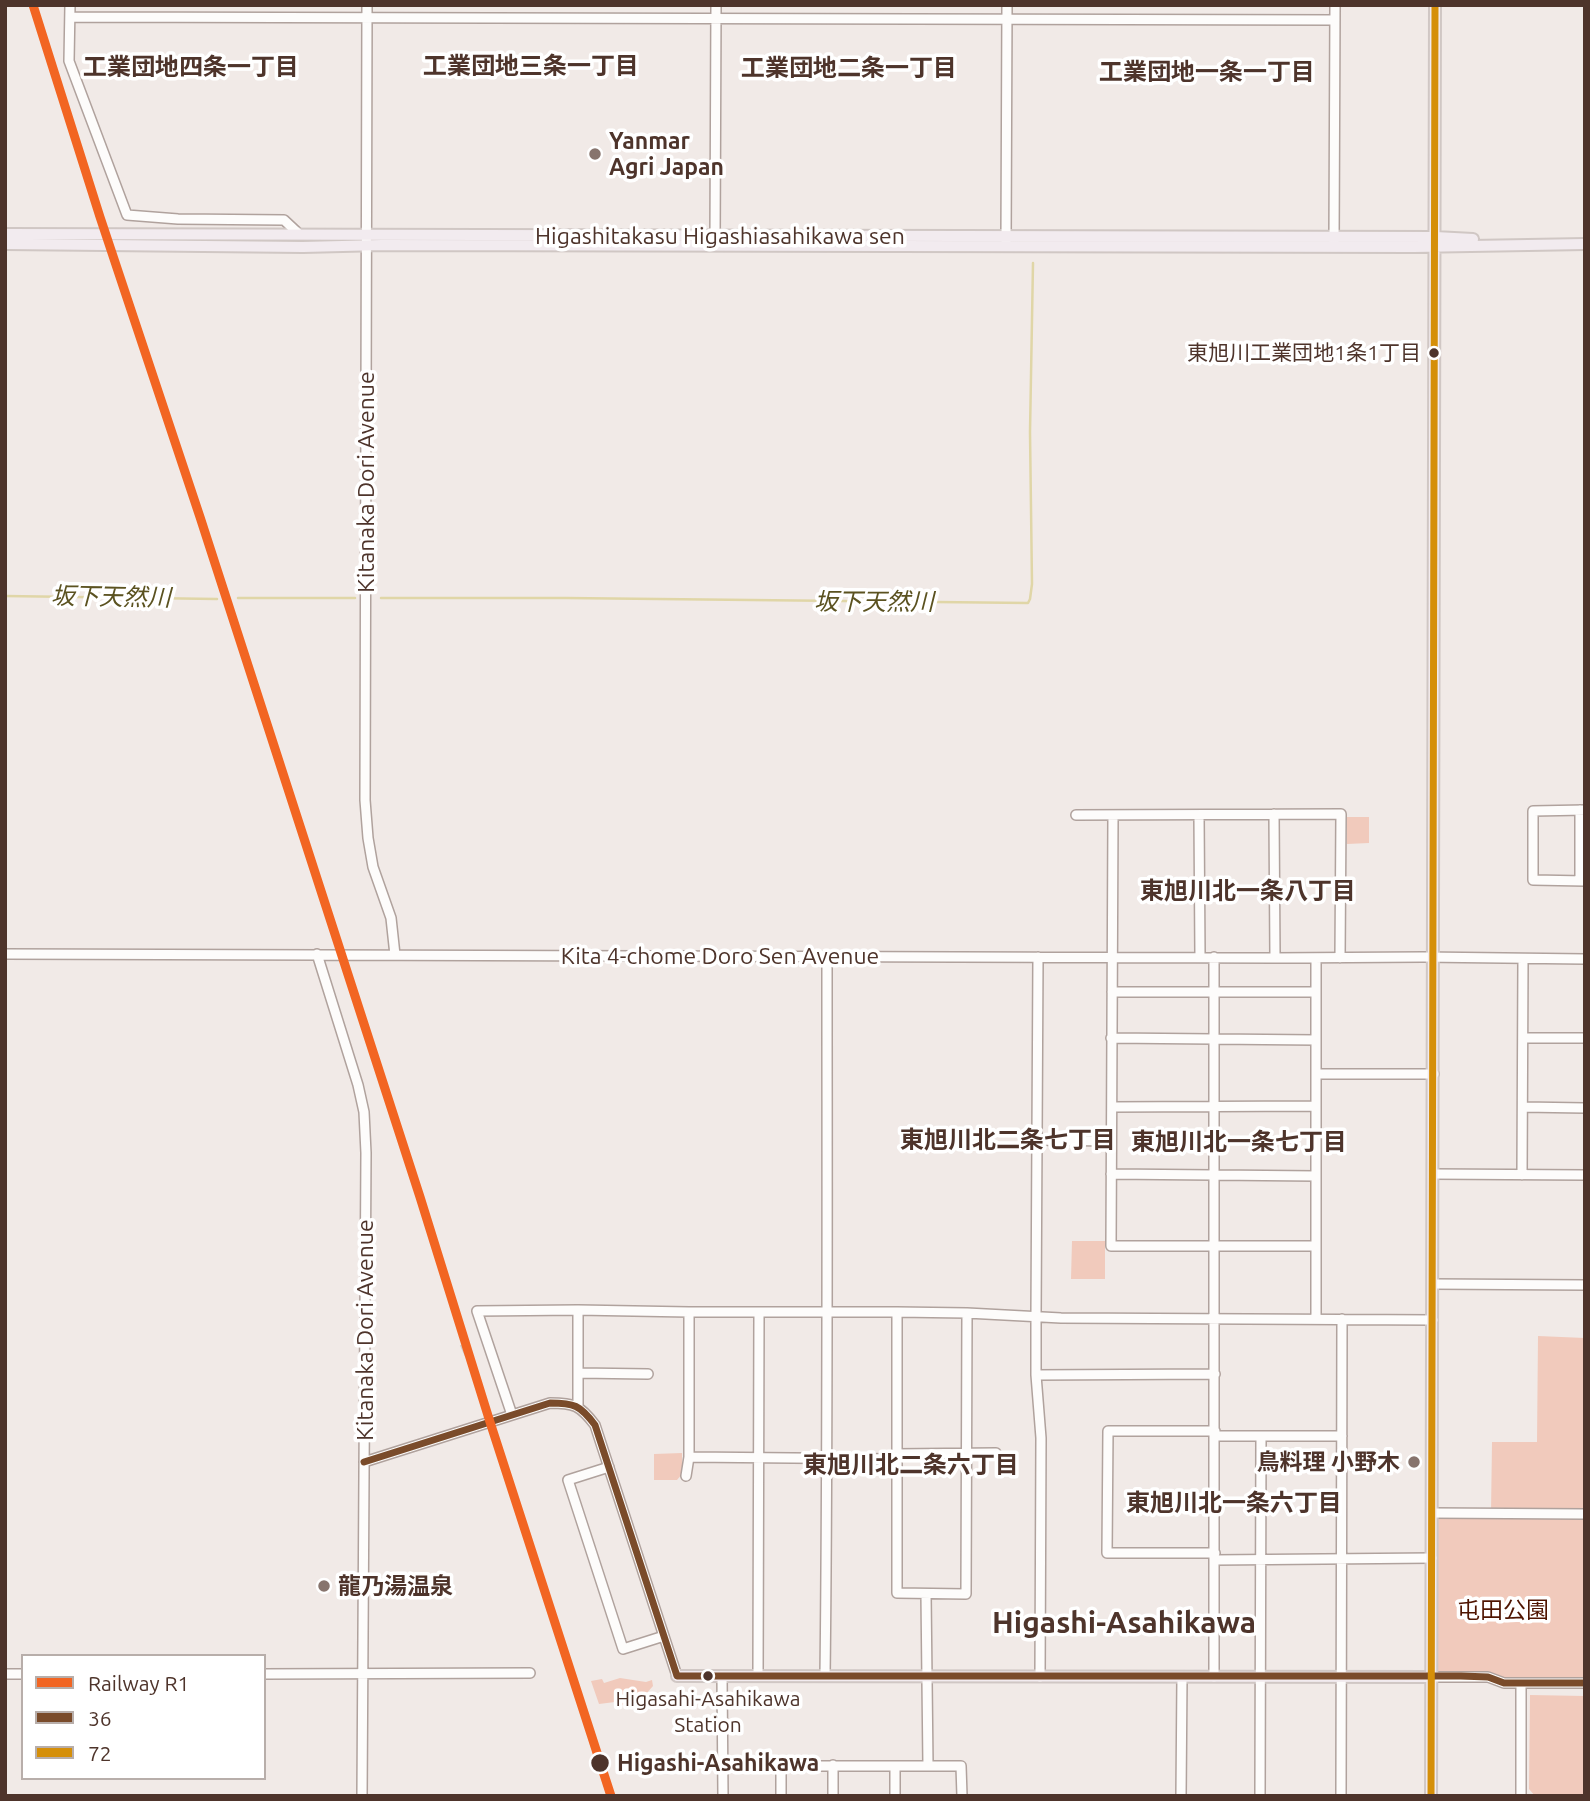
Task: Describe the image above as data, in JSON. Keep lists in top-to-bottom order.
{
  "streets": {
    "main road": ["Higashitakasu Higashiasahikawa sen"],
    "street": ["Kitanaka Dori Avenue", "Kita 4-chome Doro Sen Avenue"]
  },
  "crossings": [
    ["Higashitakasu Higashiasahikawa sen", "Kitanaka Dori Avenue"],
    ["Kitanaka Dori Avenue", "Kita 4-chome Doro Sen Avenue"]
  ],
  "districts": [
    "工業団地三条一丁目",
    "工業団地四条一丁目",
    "工業団地二条一丁目",
    "工業団地一条一丁目",
    "東旭川北一条八丁目",
    "東旭川北二条七丁目",
    "東旭川北一条七丁目",
    "東旭川北二条六丁目",
    "東旭川北一条六丁目",
    "Higashi-Asahikawa"
  ],
  "water": ["坂下天然川"],
  "parks": ["屯田公園"],
  "places": [
    "Yanmar Agri Japan",
    "東旭川工業団地1条1丁目",
    "鳥料理 小野木",
    "龍乃湯温泉",
    "Higasahi-Asahikawa Station",
    "Higashi-Asahikawa"
  ],
  "lines": ["rail line R1", "transit line 72", "transit line 36"],
  "legend": ["Railway R1", "36", "72"]
}
